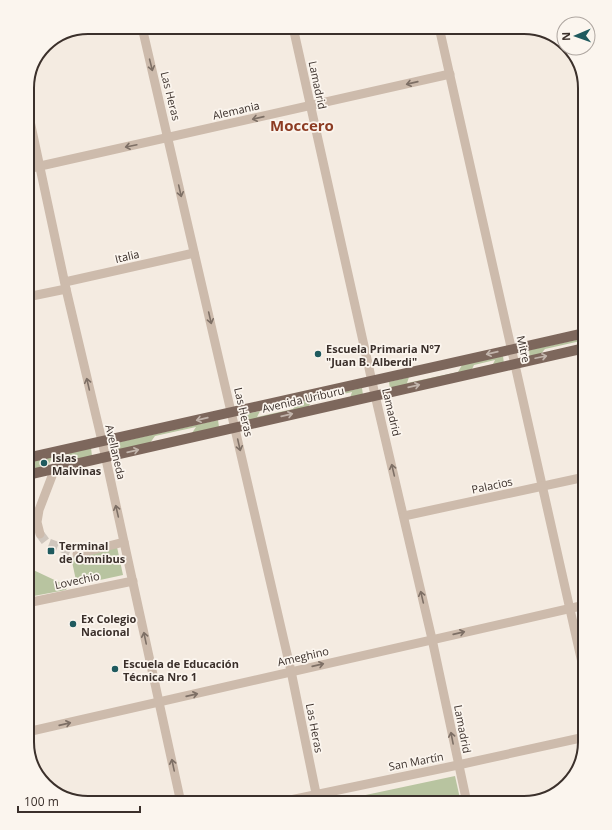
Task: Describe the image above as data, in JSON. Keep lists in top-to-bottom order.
{
  "streets": {
    "main road": ["Avenida Uriburu"],
    "street": [
      "Lamadrid",
      "Las Heras",
      "Alemania",
      "Italia",
      "Mitre",
      "Avellaneda",
      "Palacios",
      "Lovechio",
      "Ameghino",
      "San Martín"
    ]
  },
  "crossings": [
    ["Lamadrid", "Alemania"],
    ["Lamadrid", "Avenida Uriburu"],
    ["Lamadrid", "Palacios"],
    ["Lamadrid", "Ameghino"],
    ["Lamadrid", "San Martín"],
    ["Las Heras", "Alemania"],
    ["Las Heras", "Italia"],
    ["Las Heras", "Avenida Uriburu"],
    ["Las Heras", "Ameghino"],
    ["Alemania", "Mitre"],
    ["Alemania", "Avellaneda"],
    ["Italia", "Avellaneda"],
    ["Mitre", "Avenida Uriburu"],
    ["Mitre", "Palacios"],
    ["Mitre", "Ameghino"],
    ["Avenida Uriburu", "Avellaneda"],
    ["Avellaneda", "Lovechio"],
    ["Avellaneda", "Ameghino"]
  ],
  "one_way": [
    "Lamadrid",
    "Las Heras",
    "Alemania",
    "Avellaneda",
    "Ameghino"
  ],
  "districts": ["Moccero"],
  "places": {
    "other": [
      "Escuela Primaria N°7 \"Juan B. Alberdi\"",
      "Islas Malvinas",
      "Ex Colegio Nacional",
      "Escuela de Educación Técnica Nro 1"
    ],
    "transit": ["Terminal de Ómnibus"]
  },
  "scale_bar": "100 m",
  "north": "left"
}
